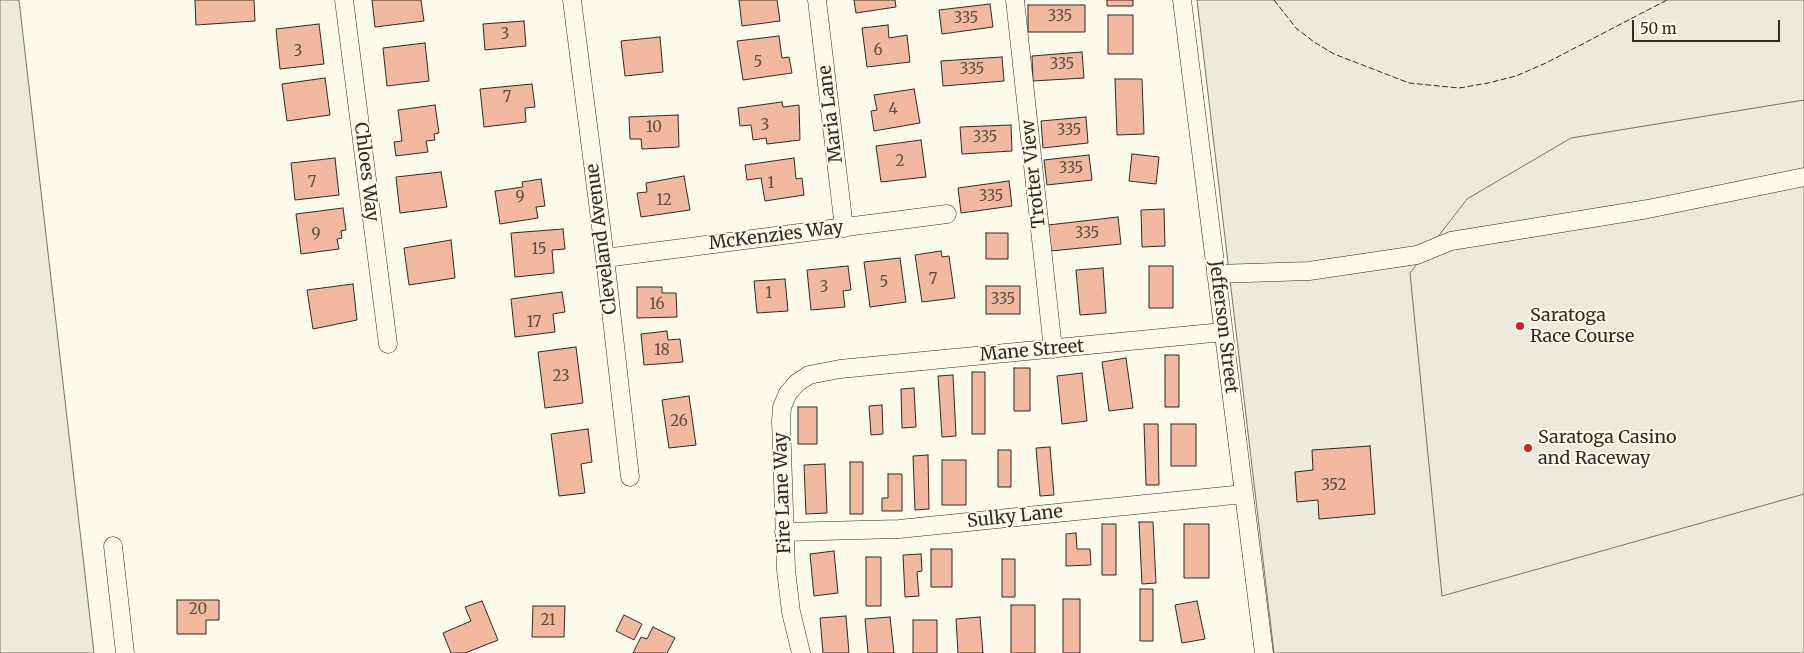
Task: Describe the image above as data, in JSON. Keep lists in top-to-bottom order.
{
  "streets": {
    "street": [
      "Maria Lane",
      "Chloes Way",
      "Trotter View",
      "McKenzies Way",
      "Cleveland Avenue",
      "Jefferson Street",
      "Mane Street",
      "Fire Lane Way",
      "Sulky Lane"
    ]
  },
  "crossings": [
    ["Maria Lane", "McKenzies Way"],
    ["Trotter View", "Mane Street"],
    ["McKenzies Way", "Cleveland Avenue"],
    ["Jefferson Street", "Mane Street"],
    ["Jefferson Street", "Sulky Lane"],
    ["Mane Street", "Fire Lane Way"],
    ["Fire Lane Way", "Sulky Lane"]
  ],
  "places": ["Saratoga Race Course", "Saratoga Casino and Raceway"],
  "house_numbers": [
    "335",
    "335",
    "3",
    "6",
    "3",
    "5",
    "335",
    "335",
    "7",
    "4",
    "3",
    "10",
    "335",
    "335",
    "2",
    "335",
    "7",
    "1",
    "335",
    "9",
    "12",
    "335",
    "9",
    "15",
    "7",
    "5",
    "3",
    "1",
    "335",
    "16",
    "17",
    "18",
    "23",
    "26",
    "352",
    "20",
    "21"
  ],
  "scale_bar": "50 m"
}
